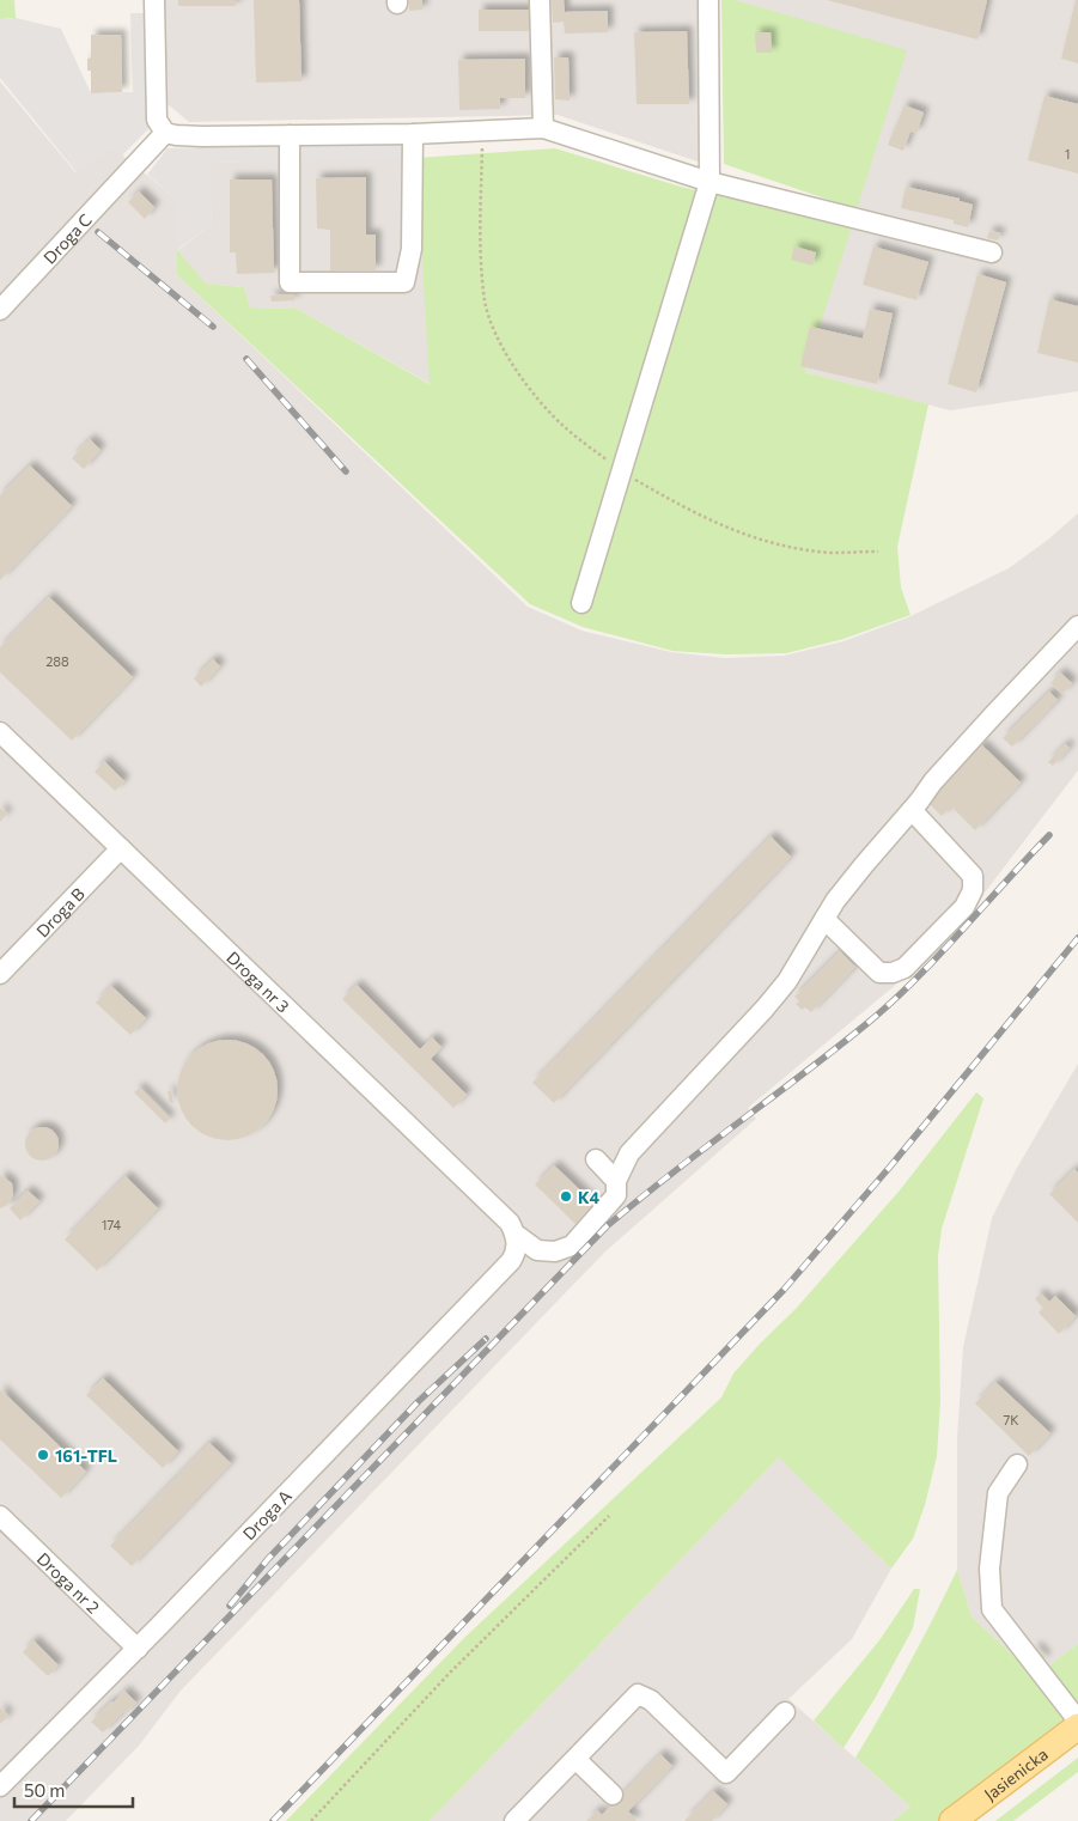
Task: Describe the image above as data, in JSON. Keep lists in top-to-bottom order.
{
  "streets": {
    "main road": ["Jasienicka"],
    "street": [
      "Droga C",
      "Droga B",
      "Droga nr 3",
      "Droga A",
      "Droga nr 2"
    ]
  },
  "crossings": [
    ["Droga B", "Droga nr 3"],
    ["Droga nr 3", "Droga A"],
    ["Droga A", "Droga nr 2"]
  ],
  "places": ["K4", "161-TFL"],
  "house_numbers": [
    "1",
    "288",
    "174",
    "7K"
  ],
  "scale_bar": "50 m"
}
